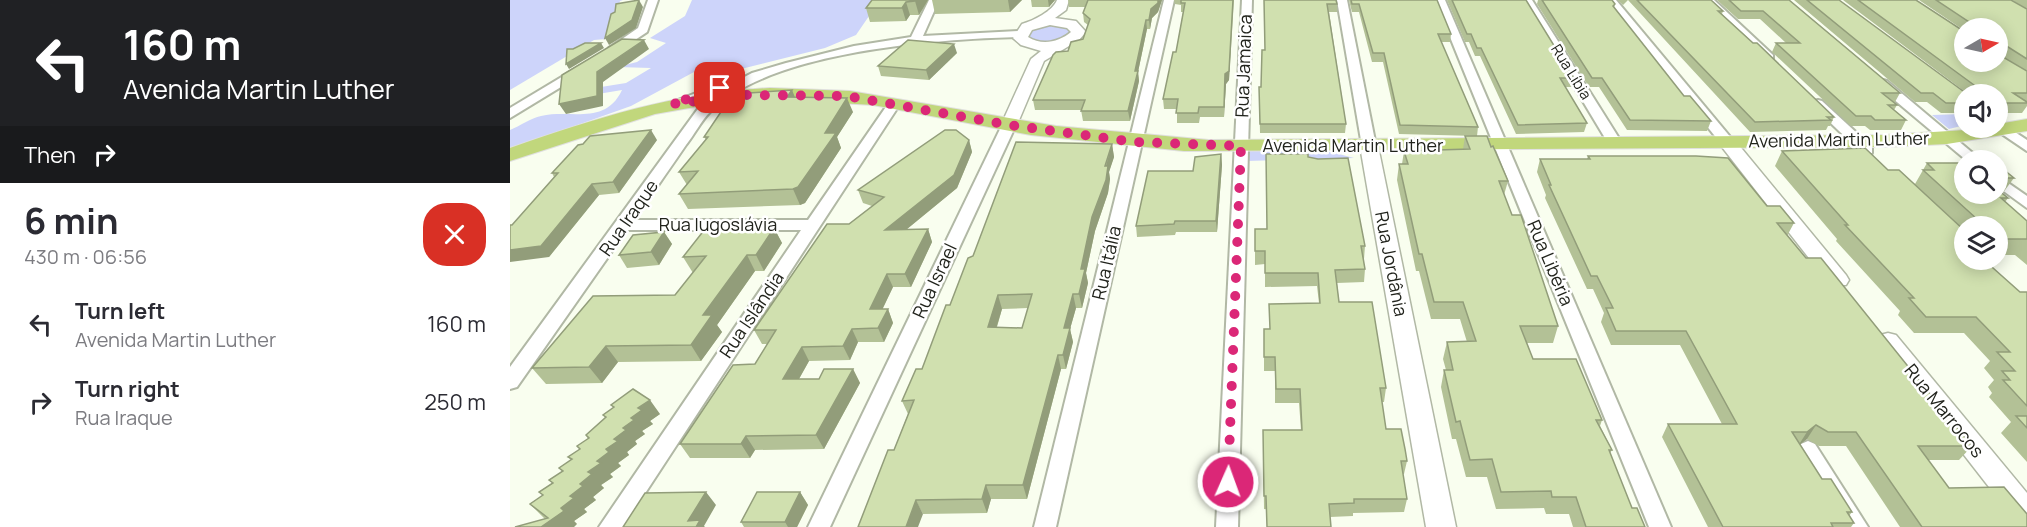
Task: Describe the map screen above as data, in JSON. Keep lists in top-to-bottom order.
{
  "streets": {
    "main road": ["Avenida Martin Luther"],
    "street": [
      "Rua Jamaica",
      "Rua Líbia",
      "Rua Iraque",
      "Rua Iugoslávia",
      "Rua Itália",
      "Rua Libéria",
      "Rua Jordânia",
      "Rua Israel",
      "Rua Islândia",
      "Rua Marrocos"
    ]
  },
  "crossings": [
    ["Rua Jamaica", "Avenida Martin Luther"],
    ["Rua Líbia", "Avenida Martin Luther"],
    ["Avenida Martin Luther", "Rua Iraque"],
    ["Avenida Martin Luther", "Rua Itália"],
    ["Avenida Martin Luther", "Rua Libéria"],
    ["Avenida Martin Luther", "Rua Jordânia"],
    ["Avenida Martin Luther", "Rua Israel"],
    ["Avenida Martin Luther", "Rua Islândia"],
    ["Rua Iraque", "Rua Iugoslávia"],
    ["Rua Iugoslávia", "Rua Islândia"]
  ],
  "north": "right",
  "page": {
    "turn": ["160 m", "Avenida Martin Luther"],
    "then": "Then",
    "heading": ["6 min", "430 m · 06:56"],
    "list": [
      {
        "name": "Turn left",
        "note": "Avenida Martin Luther",
        "value": "160 m"
      },
      {
        "name": "Turn right",
        "note": "Rua Iraque",
        "value": "250 m"
      }
    ]
  }
}
